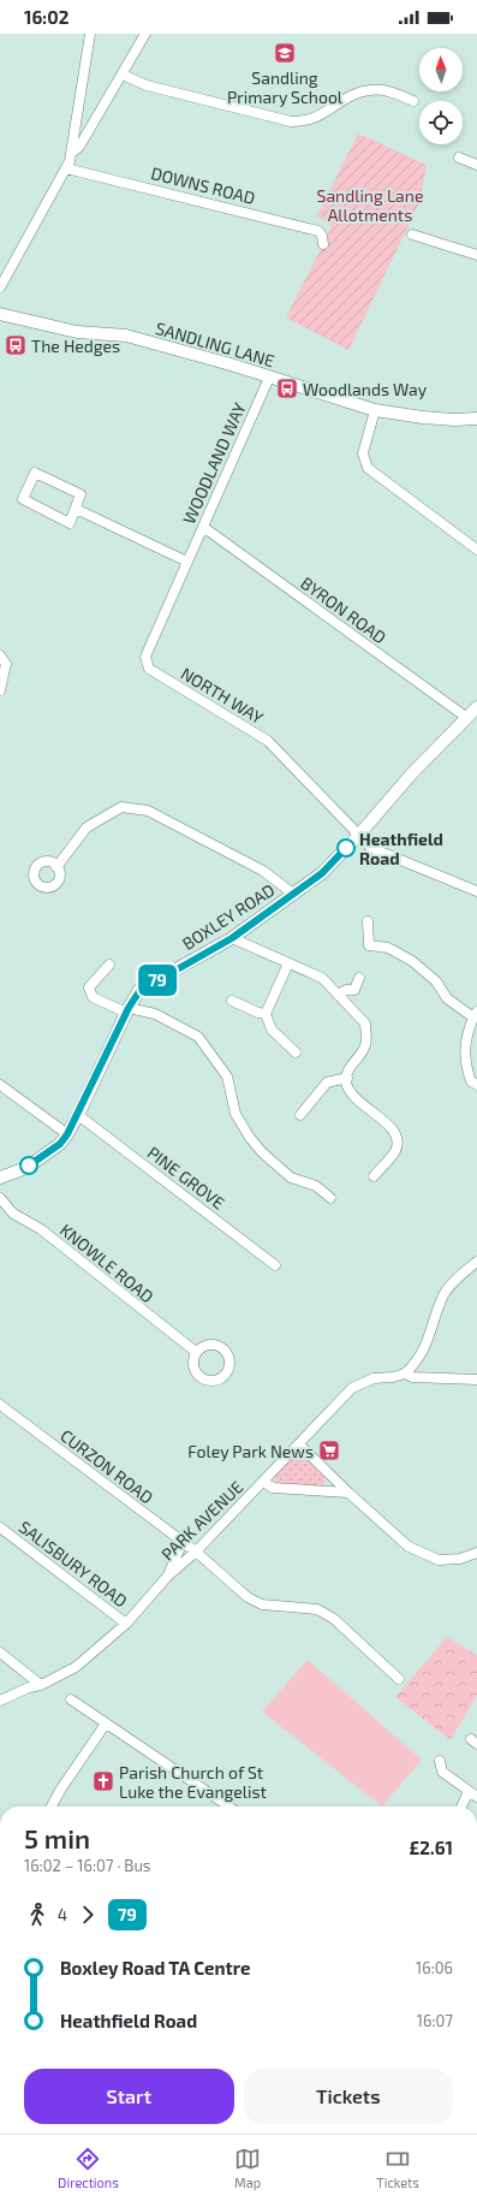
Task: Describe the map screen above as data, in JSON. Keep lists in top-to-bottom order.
{
  "streets": {
    "street": [
      "DOWNS ROAD",
      "SANDLING LANE",
      "WOODLAND WAY",
      "BYRON ROAD",
      "NORTH WAY",
      "BOXLEY ROAD",
      "PINE GROVE",
      "KNOWLE ROAD",
      "CURZON ROAD",
      "PARK AVENUE",
      "SALISBURY ROAD"
    ]
  },
  "crossings": [
    ["SANDLING LANE", "WOODLAND WAY"],
    ["WOODLAND WAY", "BYRON ROAD"],
    ["WOODLAND WAY", "NORTH WAY"],
    ["BYRON ROAD", "BOXLEY ROAD"],
    ["NORTH WAY", "BOXLEY ROAD"],
    ["BOXLEY ROAD", "PINE GROVE"],
    ["CURZON ROAD", "PARK AVENUE"],
    ["PARK AVENUE", "SALISBURY ROAD"]
  ],
  "parks": ["Sandling Lane Allotments"],
  "places": {
    "school or university": ["Sandling Primary School"],
    "bus stop": ["The Hedges", "Woodlands Way"],
    "other": ["Heathfield Road"],
    "supermarket": ["Foley Park News"],
    "church": ["Parish Church of St Luke the Evangelist"]
  },
  "lines": ["bus line 79"],
  "north": "top",
  "page": {
    "status": "16:02",
    "on_map": "79",
    "heading": ["5 min", "16:02 – 16:07 · Bus", "£2.61"],
    "legs": ["4", "79"],
    "list": [
      {
        "name": "Boxley Road TA Centre",
        "value": "16:06"
      },
      {
        "name": "Heathfield Road",
        "value": "16:07"
      }
    ],
    "buttons": ["Start", "Tickets"],
    "tabs": ["Directions", "Map", "Tickets"]
  }
}
